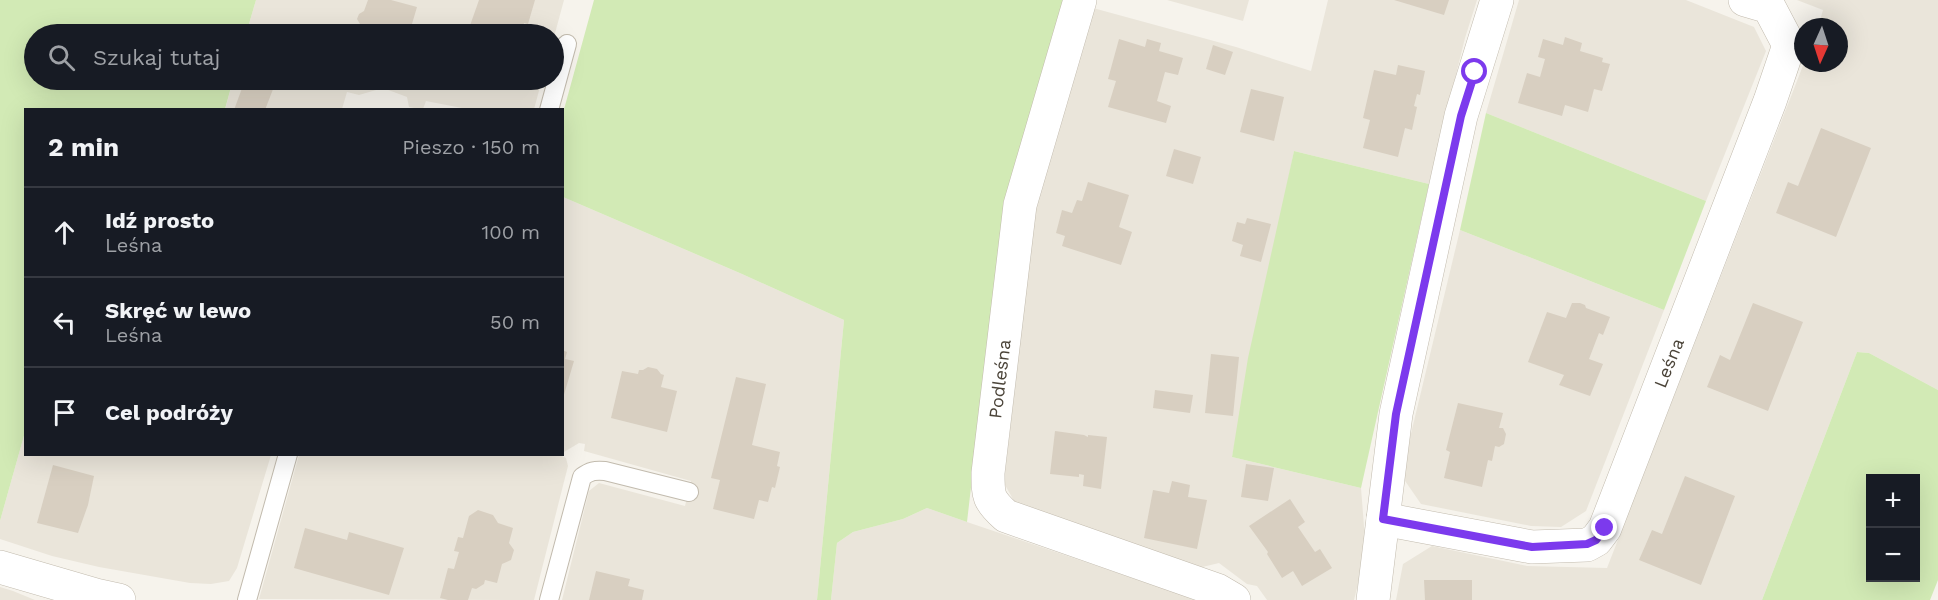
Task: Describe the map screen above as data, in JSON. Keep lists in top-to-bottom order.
{
  "streets": {
    "street": ["Leśna", "Podleśna"]
  },
  "north": "bottom",
  "page": {
    "search": "Szukaj tutaj",
    "heading": ["2 min", "Pieszo · 150 m"],
    "list": [
      ["Idź prosto", "Leśna", "100 m"],
      ["Skręć w lewo", "Leśna", "50 m"],
      "Cel podróży"
    ],
    "map_buttons": ["+", "−"]
  }
}
